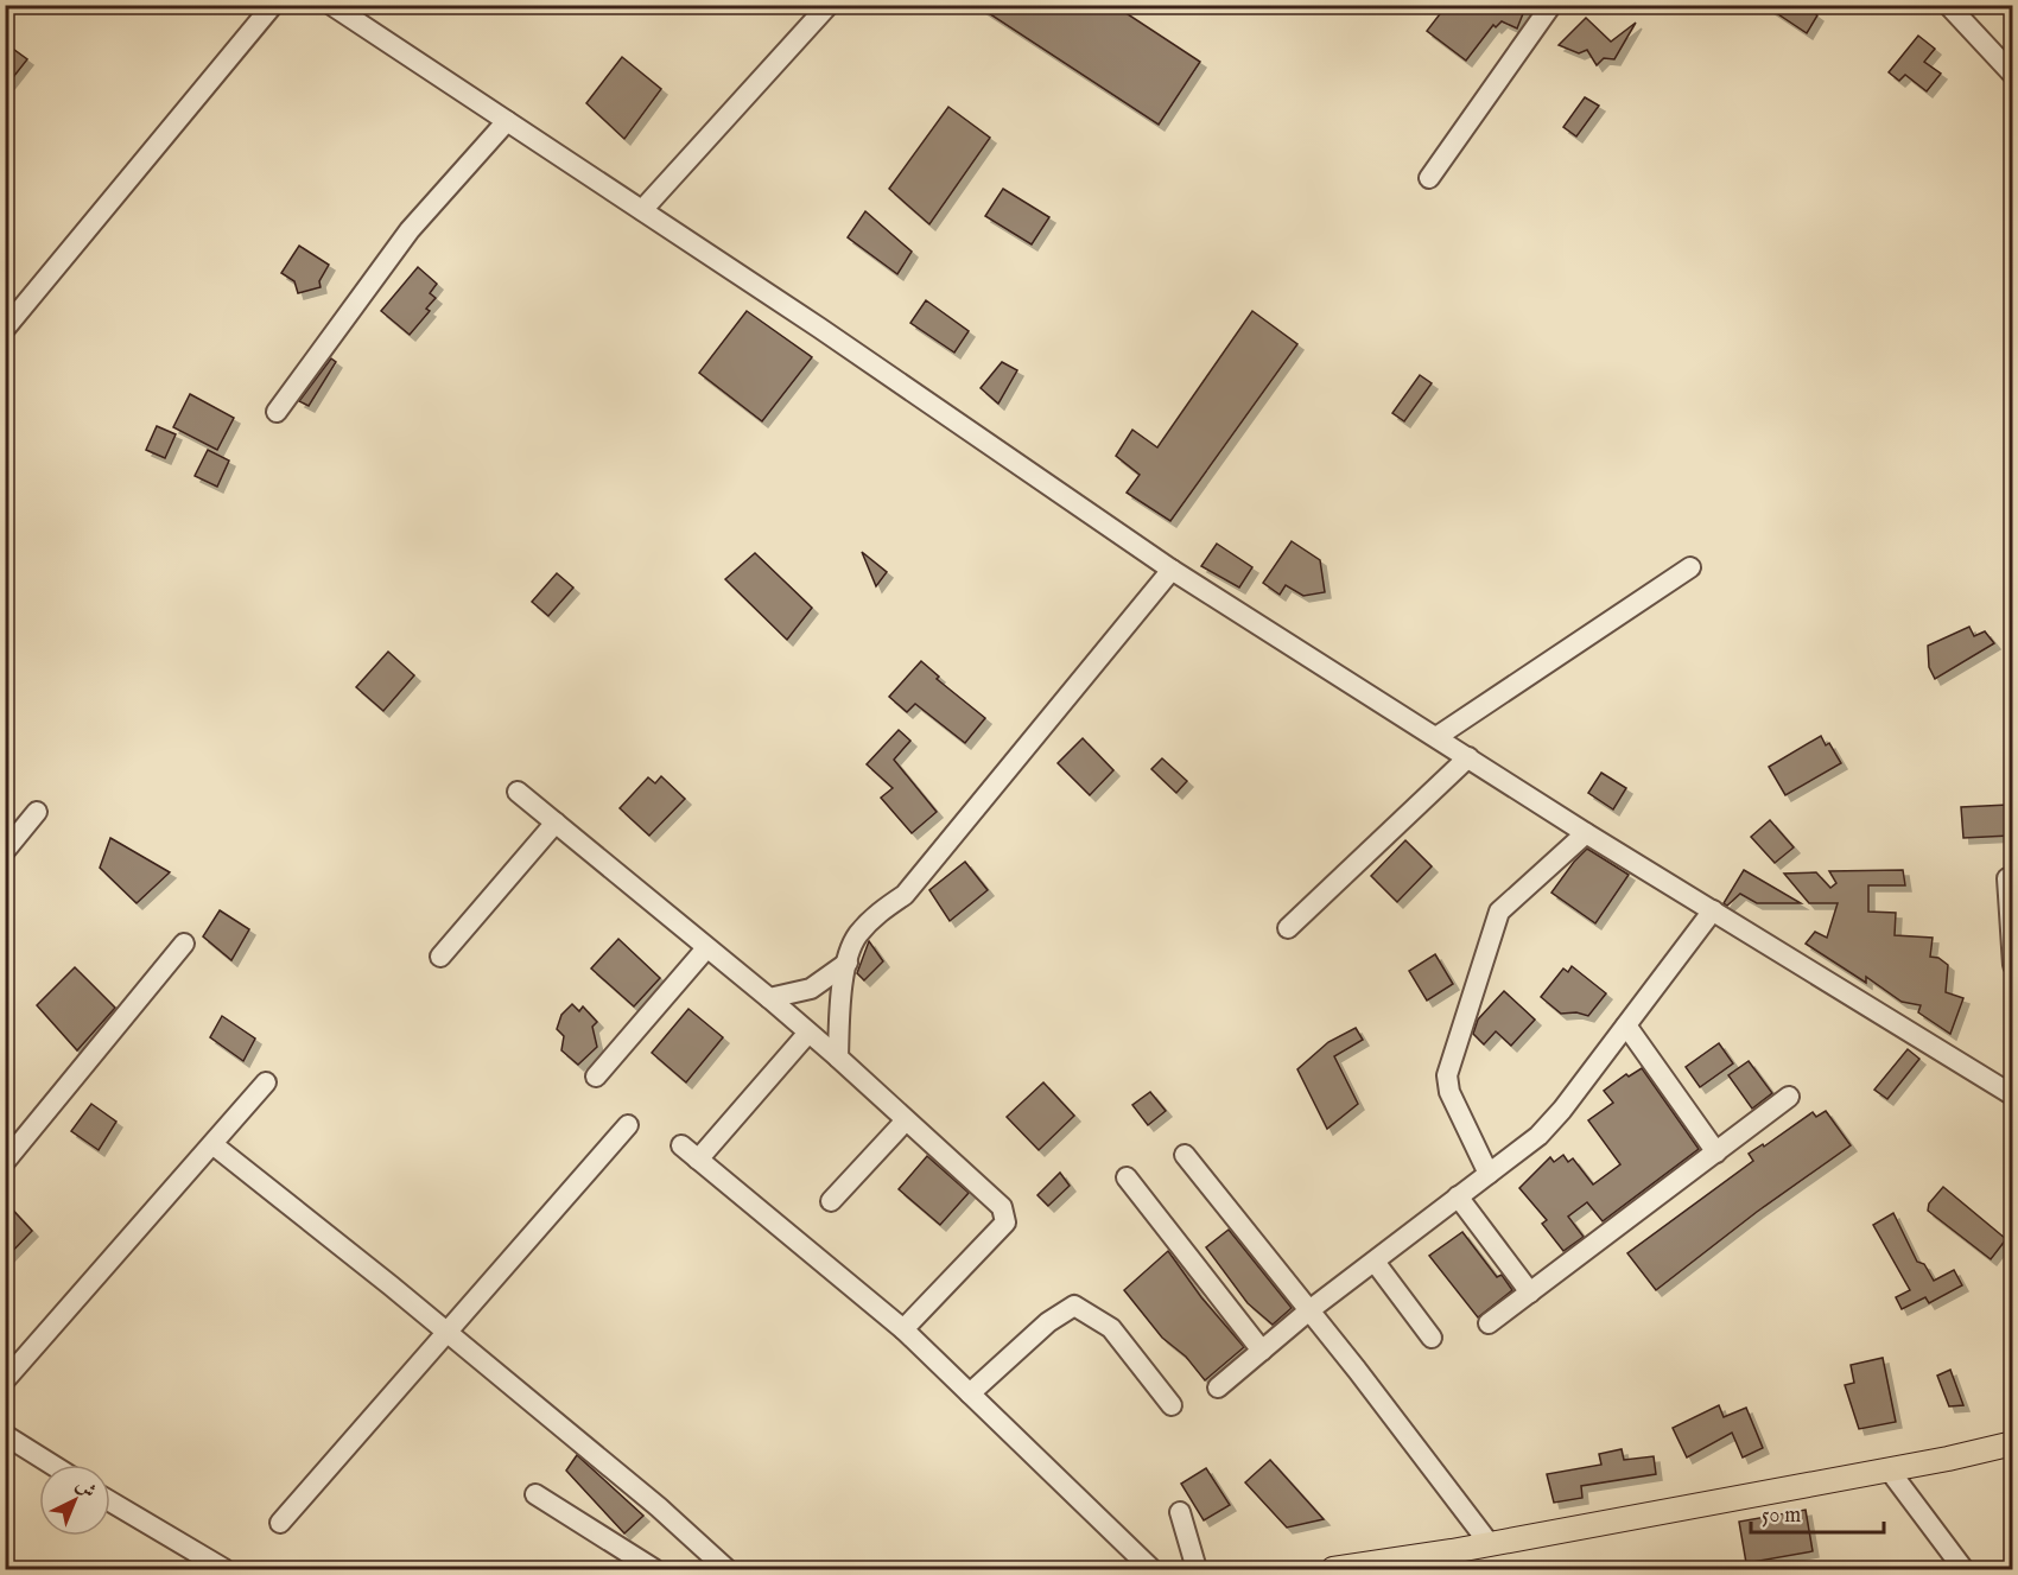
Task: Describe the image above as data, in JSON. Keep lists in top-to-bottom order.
{
  "scale_bar": "50 m",
  "north": "top right"
}
